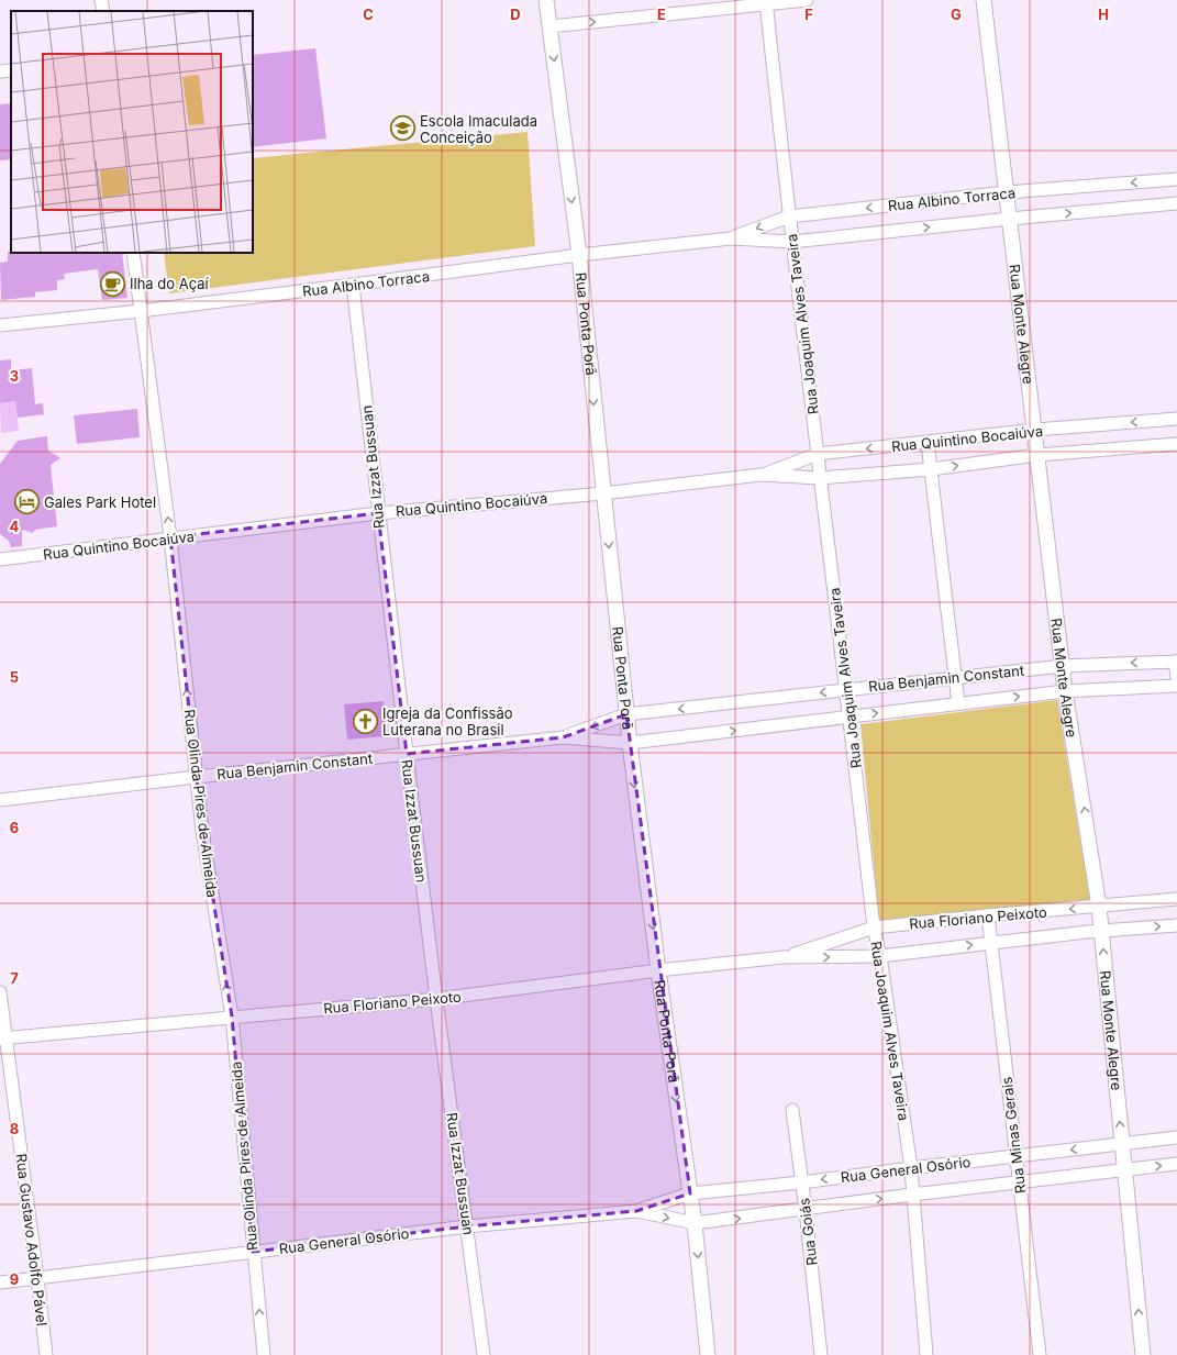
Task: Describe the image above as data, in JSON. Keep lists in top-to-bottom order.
{
  "streets": {
    "street": [
      "Rua Albino Torraca",
      "Rua Ponta Porã",
      "Rua Joaquim Alves Taveira",
      "Rua Monte Alegre",
      "Rua Quintino Bocaiúva",
      "Rua Izzat Bussuan",
      "Rua Benjamin Constant",
      "Rua Olinda Pires de Almeida",
      "Rua Floriano Peixoto",
      "Rua Minas Gerais",
      "Rua General Osório",
      "Rua Goiás",
      "Rua Gustavo Adolfo Pável"
    ]
  },
  "crossings": [
    ["Rua Albino Torraca", "Rua Ponta Porã"],
    ["Rua Albino Torraca", "Rua Joaquim Alves Taveira"],
    ["Rua Albino Torraca", "Rua Monte Alegre"],
    ["Rua Albino Torraca", "Rua Izzat Bussuan"],
    ["Rua Albino Torraca", "Rua Olinda Pires de Almeida"],
    ["Rua Ponta Porã", "Rua Quintino Bocaiúva"],
    ["Rua Ponta Porã", "Rua Benjamin Constant"],
    ["Rua Ponta Porã", "Rua Floriano Peixoto"],
    ["Rua Ponta Porã", "Rua General Osório"],
    ["Rua Joaquim Alves Taveira", "Rua Quintino Bocaiúva"],
    ["Rua Joaquim Alves Taveira", "Rua Benjamin Constant"],
    ["Rua Joaquim Alves Taveira", "Rua Floriano Peixoto"],
    ["Rua Joaquim Alves Taveira", "Rua General Osório"],
    ["Rua Monte Alegre", "Rua Quintino Bocaiúva"],
    ["Rua Monte Alegre", "Rua Benjamin Constant"],
    ["Rua Monte Alegre", "Rua Floriano Peixoto"],
    ["Rua Monte Alegre", "Rua General Osório"],
    ["Rua Quintino Bocaiúva", "Rua Izzat Bussuan"],
    ["Rua Quintino Bocaiúva", "Rua Olinda Pires de Almeida"],
    ["Rua Izzat Bussuan", "Rua Benjamin Constant"],
    ["Rua Izzat Bussuan", "Rua Floriano Peixoto"],
    ["Rua Izzat Bussuan", "Rua General Osório"],
    ["Rua Benjamin Constant", "Rua Olinda Pires de Almeida"],
    ["Rua Olinda Pires de Almeida", "Rua Floriano Peixoto"],
    ["Rua Olinda Pires de Almeida", "Rua General Osório"],
    ["Rua Floriano Peixoto", "Rua Minas Gerais"],
    ["Rua Floriano Peixoto", "Rua Gustavo Adolfo Pável"],
    ["Rua Minas Gerais", "Rua General Osório"],
    ["Rua General Osório", "Rua Goiás"],
    ["Rua General Osório", "Rua Gustavo Adolfo Pável"]
  ],
  "one_way": ["Rua Ponta Porã", "Rua Monte Alegre", "Rua Olinda Pires de Almeida"],
  "places": {
    "school or university": ["Escola Imaculada Conceição"],
    "cafe": ["Ilha do Açaí"],
    "hotel": ["Gales Park Hotel"],
    "church": ["Igreja da Confissão Luterana no Brasil"]
  },
  "grid": {
    "columns": [
      "C",
      "D",
      "E",
      "F",
      "G",
      "H"
    ],
    "rows": [
      "3",
      "4",
      "5",
      "6",
      "7",
      "8",
      "9"
    ]
  }
}
